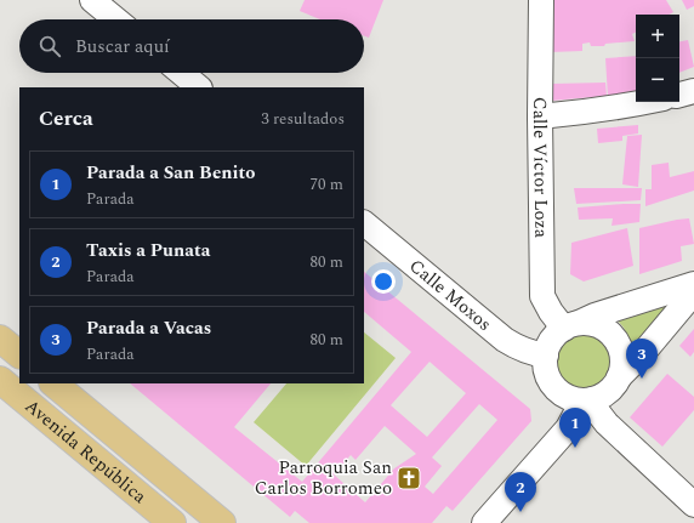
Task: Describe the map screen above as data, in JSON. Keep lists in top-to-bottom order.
{
  "streets": {
    "main road": ["Avenida República"],
    "street": ["Calle Víctor Loza", "Calle Moxos"]
  },
  "crossings": [
    ["Calle Víctor Loza", "Calle Moxos"]
  ],
  "places": {
    "church": ["Parroquia San Carlos Borromeo"]
  },
  "page": {
    "map_buttons": ["+", "−"],
    "search": "Buscar aquí",
    "heading": ["Cerca", "3 resultados"],
    "list": [
      {
        "mark": "1",
        "name": "Parada a San Benito",
        "note": "Parada",
        "value": "70 m"
      },
      {
        "mark": "2",
        "name": "Taxis a Punata",
        "note": "Parada",
        "value": "80 m"
      },
      {
        "mark": "3",
        "name": "Parada a Vacas",
        "note": "Parada",
        "value": "80 m"
      }
    ],
    "pins": ["3", "1", "2"]
  }
}
